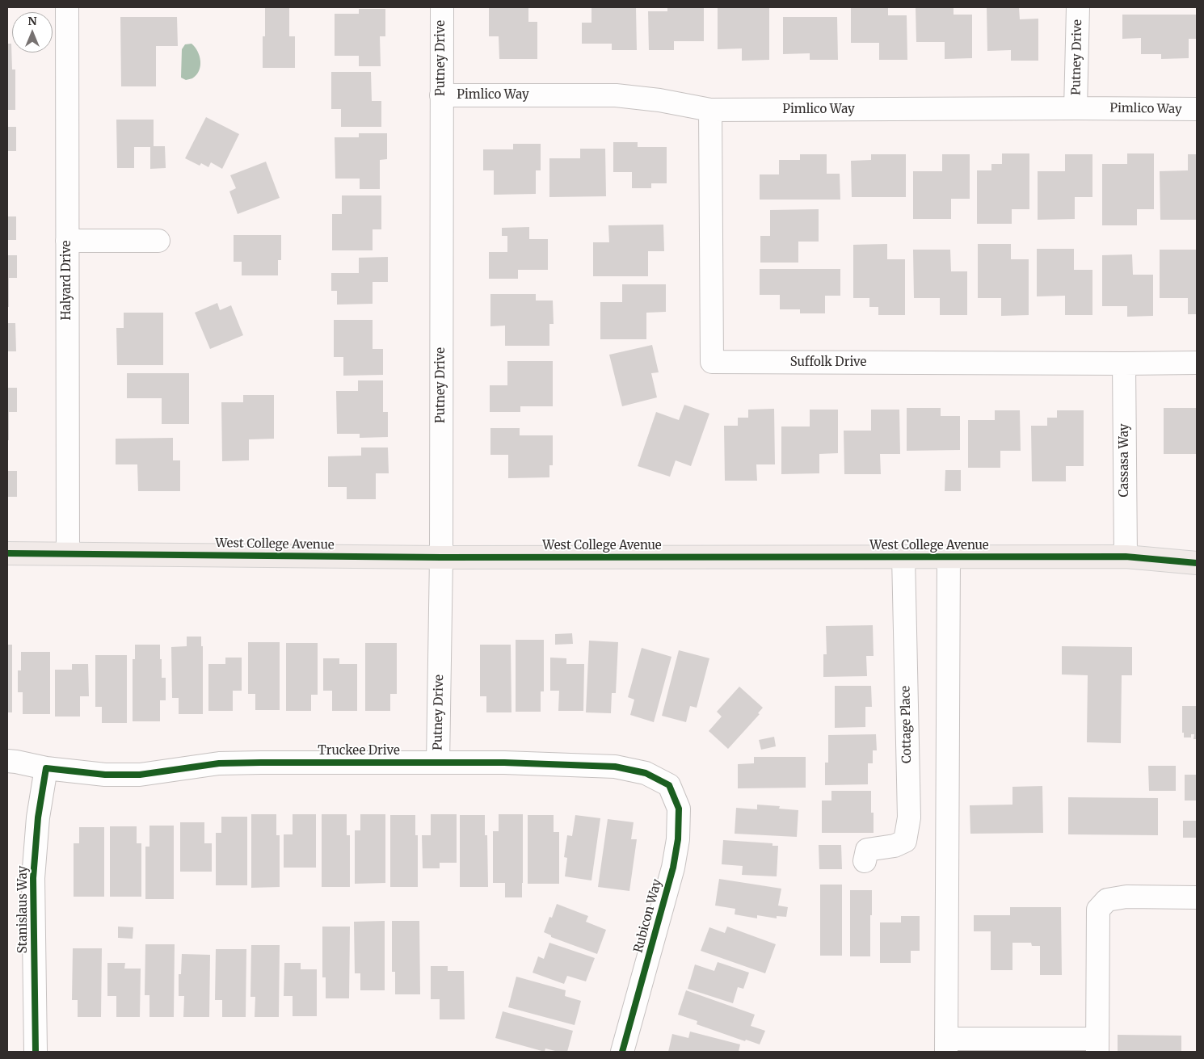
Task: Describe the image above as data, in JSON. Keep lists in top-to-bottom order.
{
  "streets": {
    "main road": ["West College Avenue"],
    "street": [
      "Putney Drive",
      "Pimlico Way",
      "Halyard Drive",
      "Suffolk Drive",
      "Cassasa Way",
      "Cottage Place",
      "Truckee Drive",
      "Stanislaus Way",
      "Rubicon Way"
    ]
  },
  "crossings": [
    ["Putney Drive", "Pimlico Way"],
    ["Putney Drive", "West College Avenue"],
    ["Putney Drive", "Truckee Drive"],
    ["Pimlico Way", "Suffolk Drive"],
    ["Halyard Drive", "West College Avenue"],
    ["Suffolk Drive", "Cassasa Way"],
    ["Cassasa Way", "West College Avenue"],
    ["West College Avenue", "Cottage Place"],
    ["Truckee Drive", "Stanislaus Way"],
    ["Truckee Drive", "Rubicon Way"]
  ],
  "north": "top"
}
